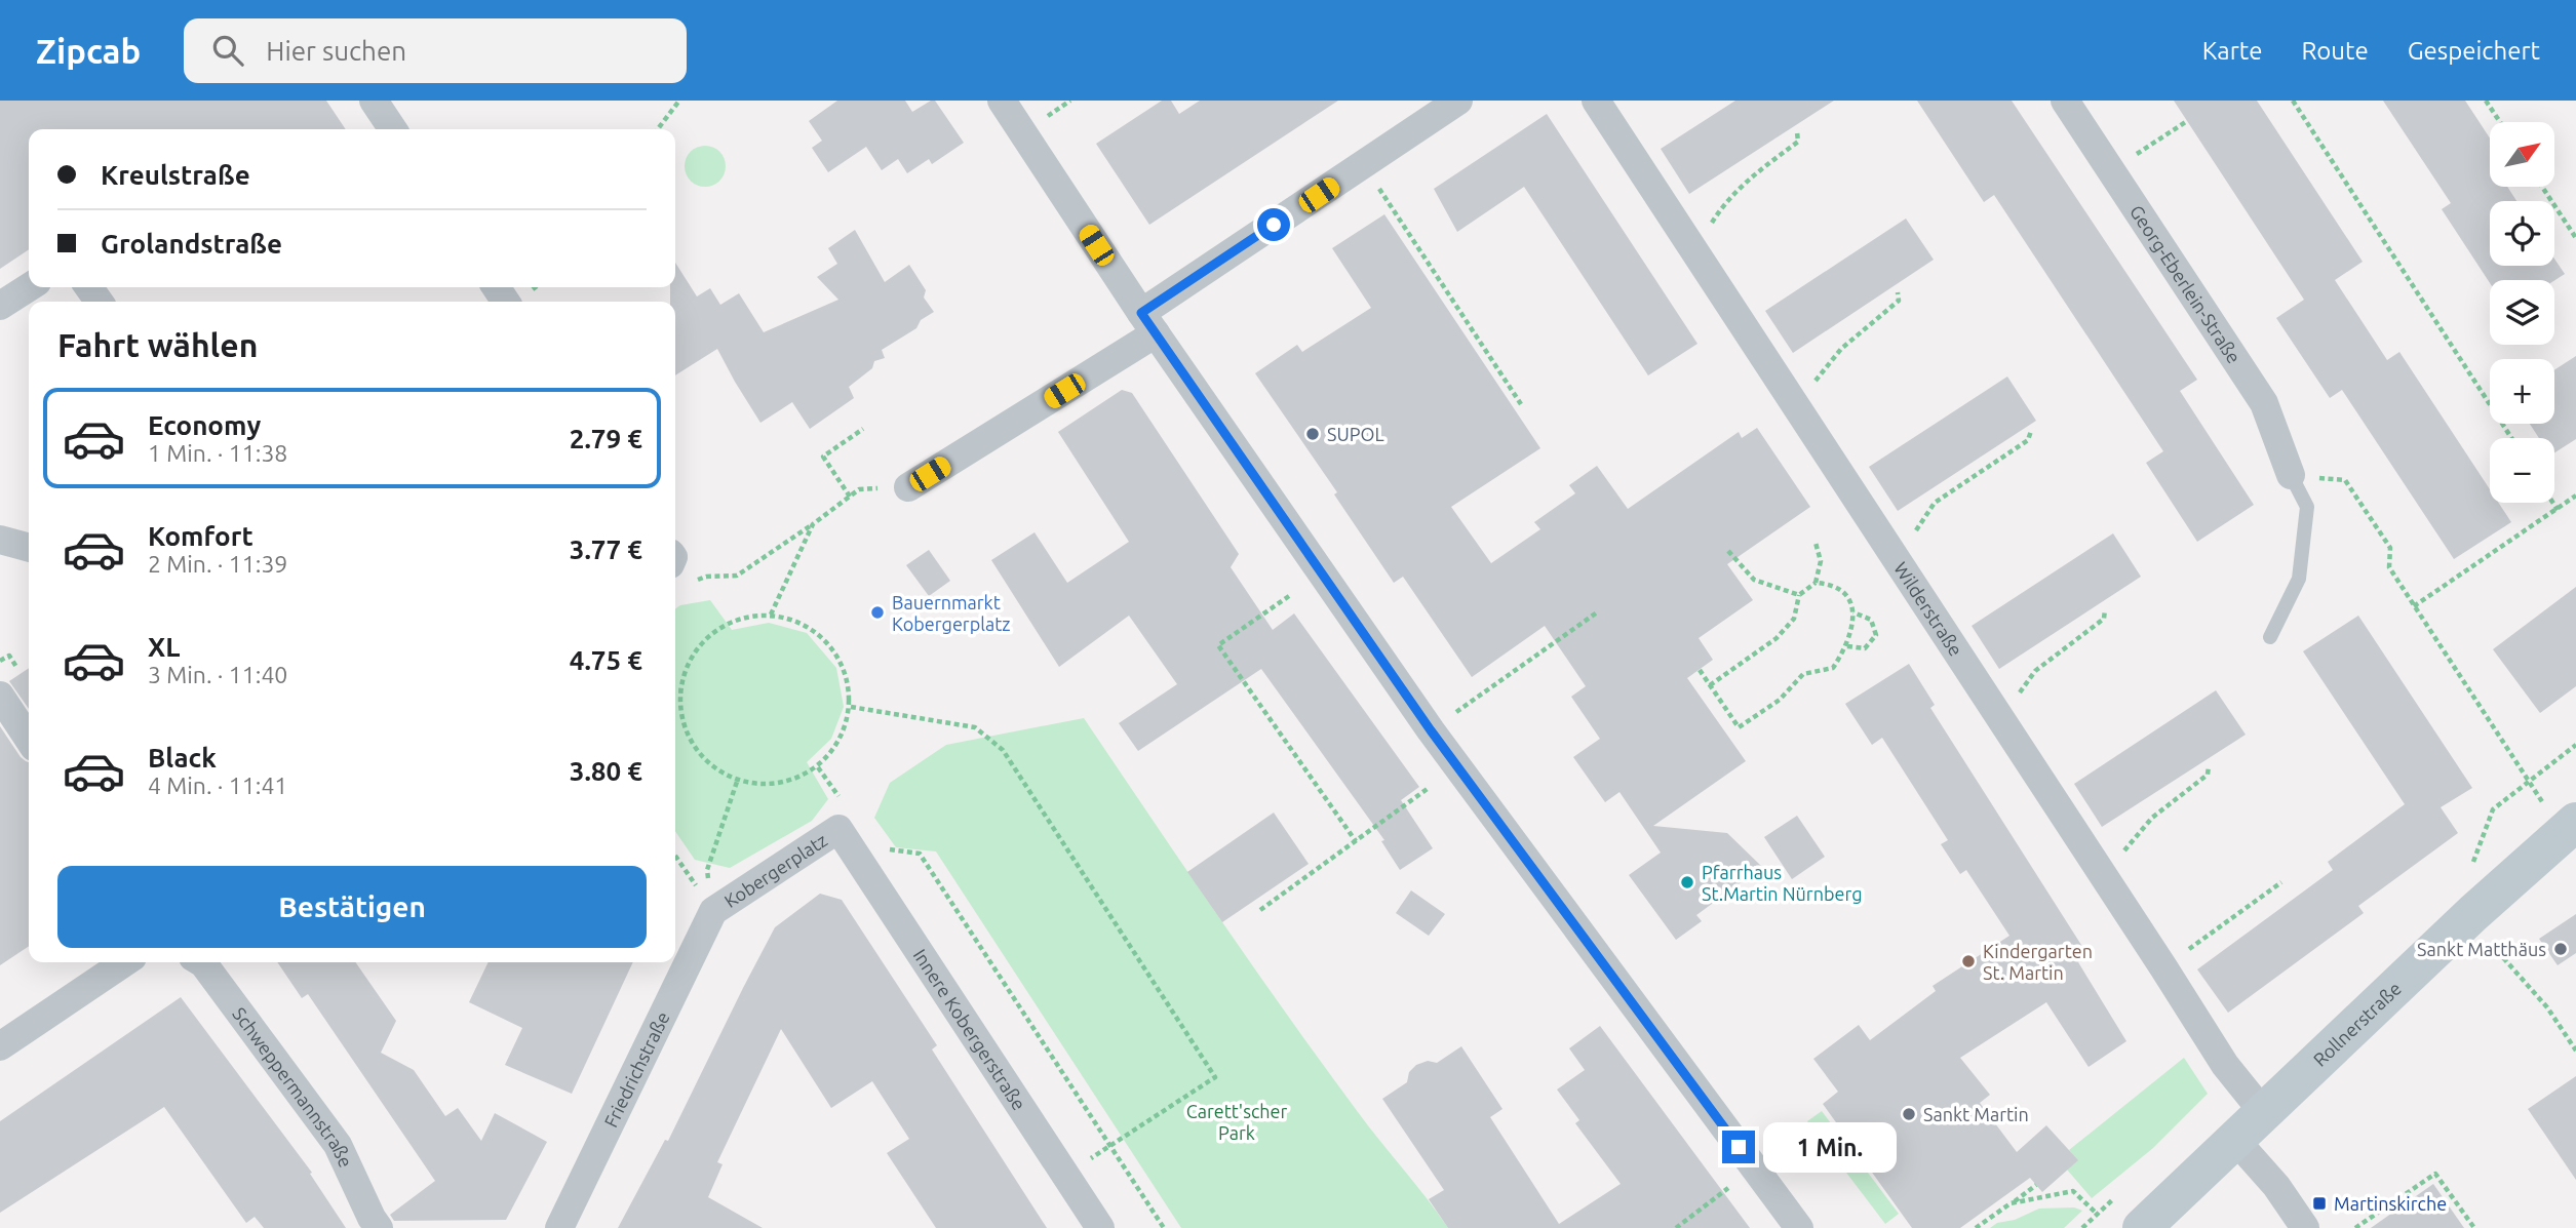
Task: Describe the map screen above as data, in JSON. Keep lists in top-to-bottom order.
{
  "streets": {
    "street": [
      "Georg-Eberlein-Straße",
      "Wilderstraße",
      "Kobergerplatz",
      "Rollnerstraße",
      "Innere Kobergerstraße",
      "Friedrichstraße",
      "Schweppermannstraße"
    ]
  },
  "crossings": [
    ["Wilderstraße", "Rollnerstraße"],
    ["Kobergerplatz", "Innere Kobergerstraße"],
    ["Kobergerplatz", "Friedrichstraße"]
  ],
  "parks": ["Carett'scher Park"],
  "places": {
    "other": [
      "SUPOL",
      "Bauernmarkt Kobergerplatz",
      "Pfarrhaus St.Martin Nürnberg",
      "Sankt Matthäus",
      "Kindergarten St. Martin",
      "Sankt Martin"
    ],
    "transit": ["Martinskirche"]
  },
  "north": "top right",
  "page": {
    "header": "Zipcab",
    "search": "Hier suchen",
    "nav": ["Karte", "Route", "Gespeichert"],
    "map_buttons": ["+", "−"],
    "banner": ["Kreulstraße", "Grolandstraße"],
    "heading": "Fahrt wählen",
    "list": [
      {
        "name": "Economy",
        "note": "1 Min. · 11:38",
        "value": "2.79 €"
      },
      {
        "name": "Komfort",
        "note": "2 Min. · 11:39",
        "value": "3.77 €"
      },
      {
        "name": "XL",
        "note": "3 Min. · 11:40",
        "value": "4.75 €"
      },
      {
        "name": "Black",
        "note": "4 Min. · 11:41",
        "value": "3.80 €"
      }
    ],
    "buttons": "Bestätigen",
    "bubble": "1 Min."
  }
}
